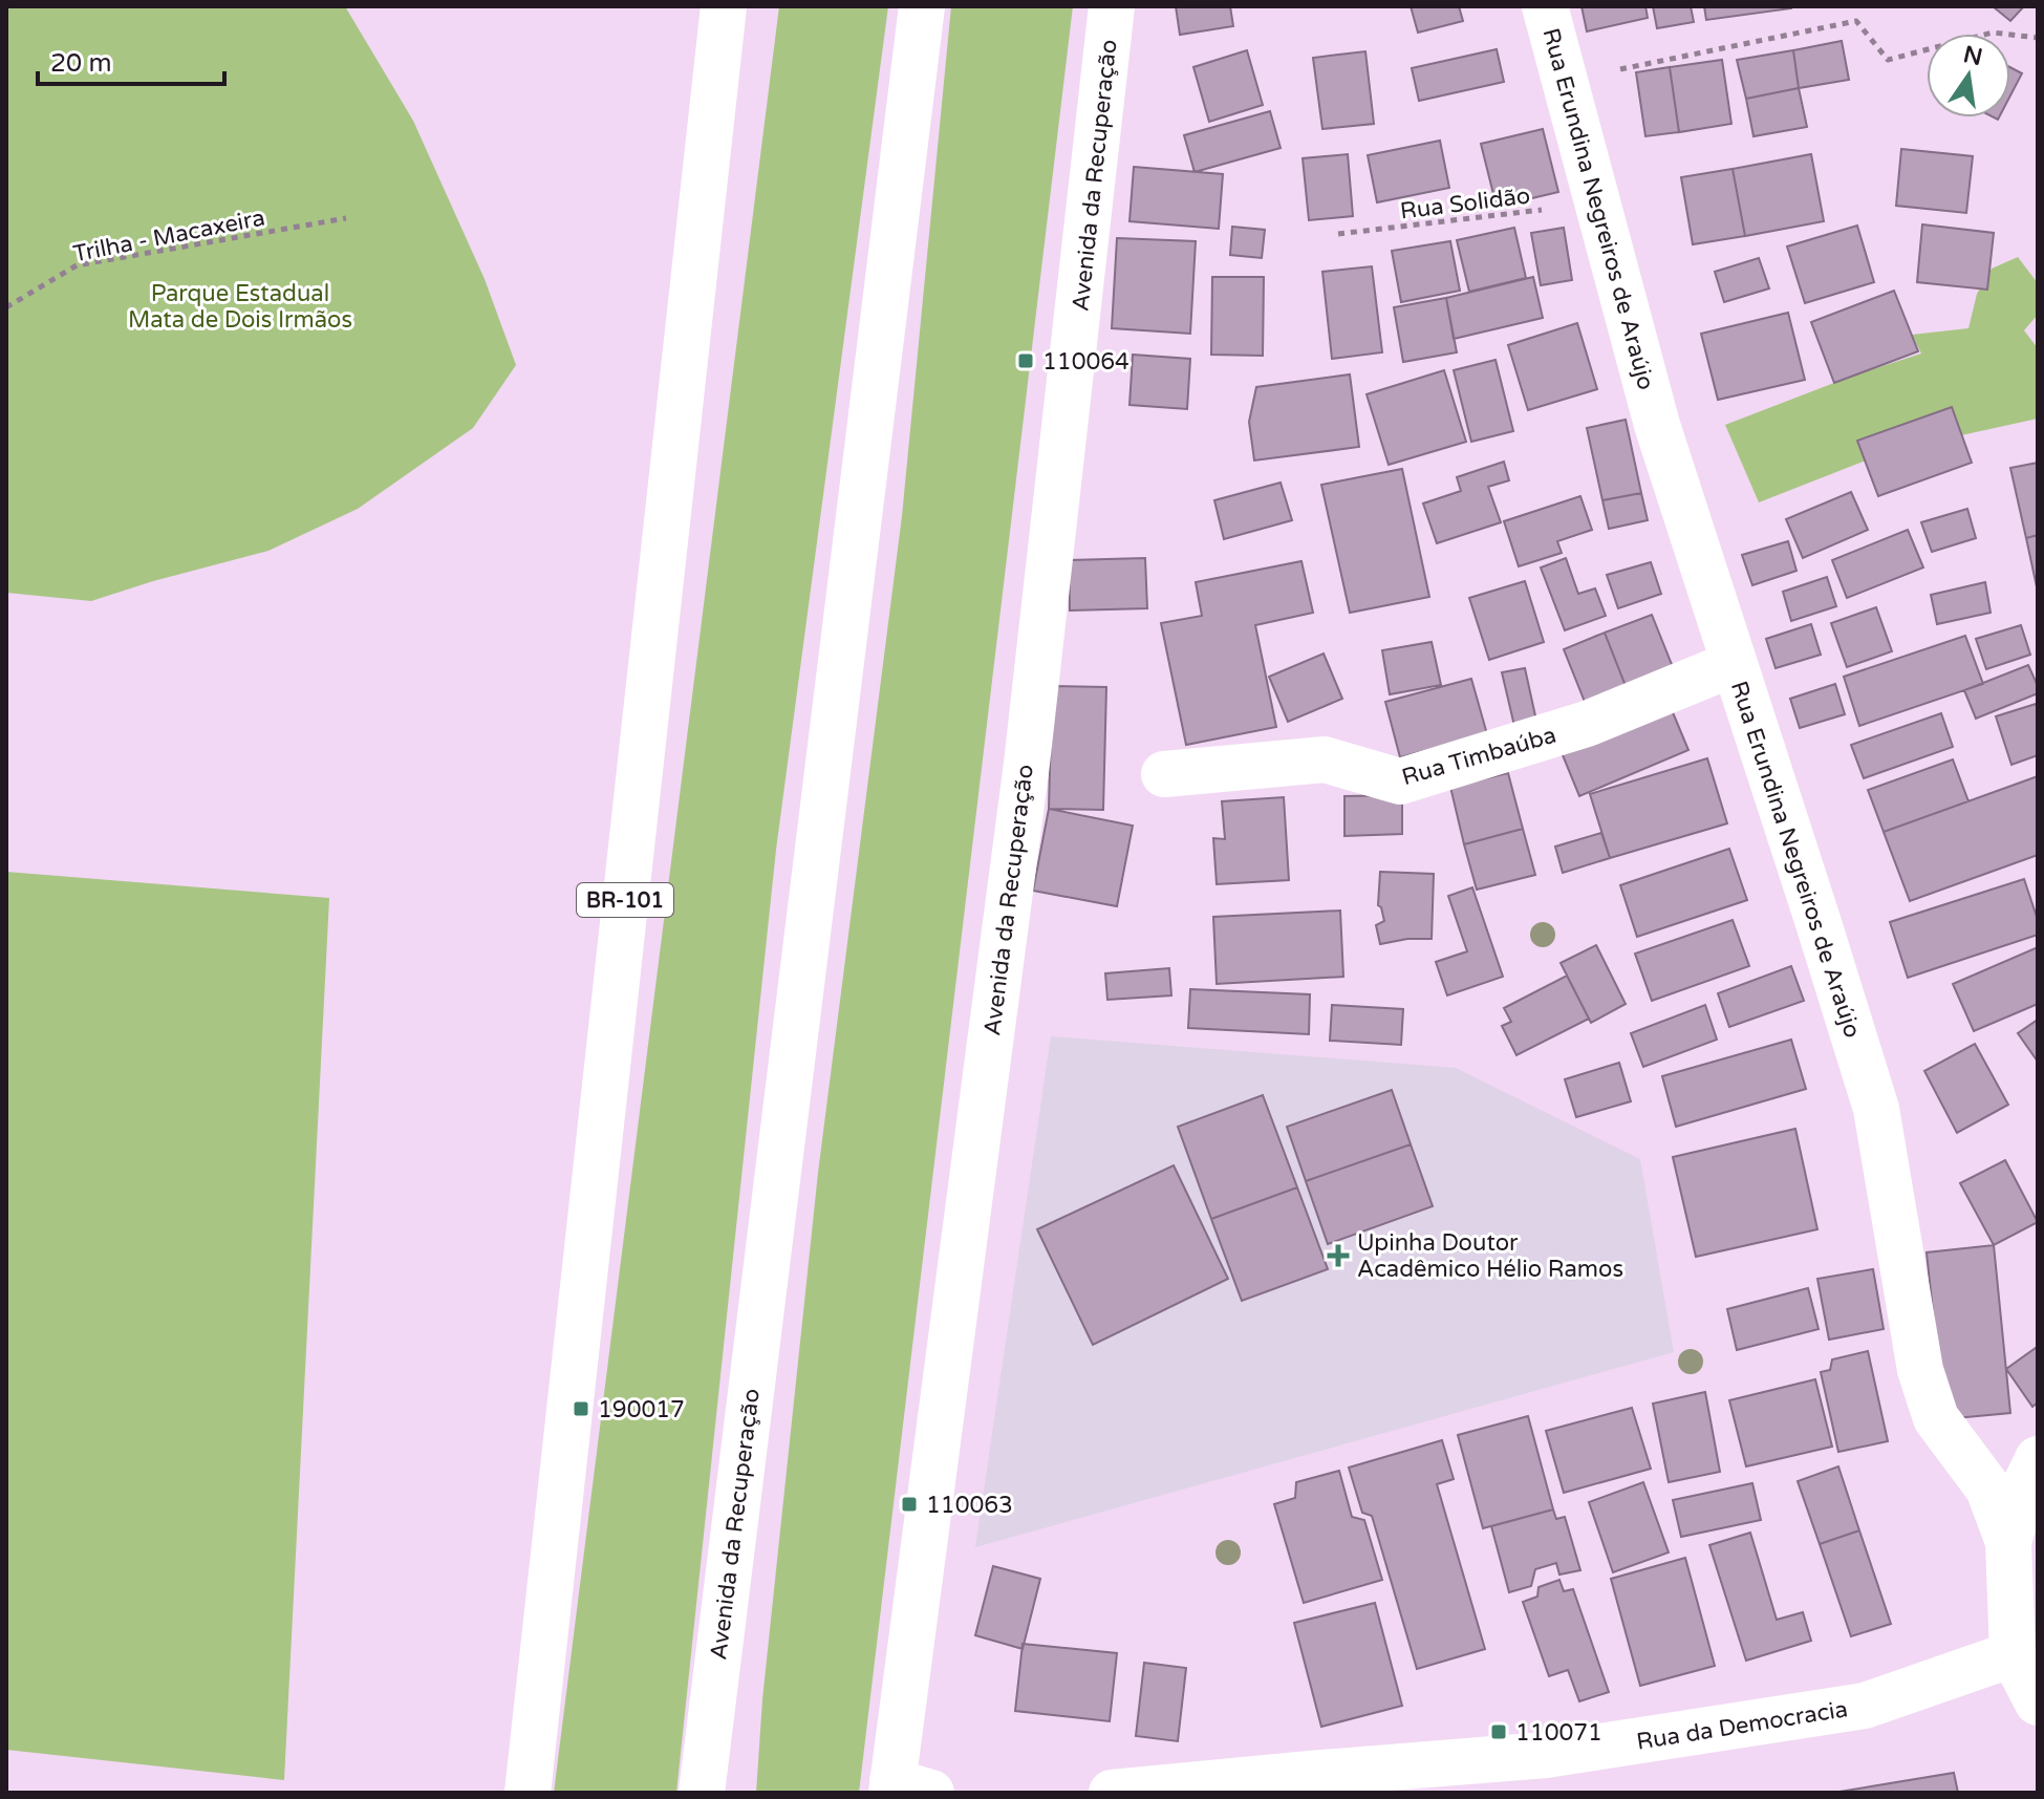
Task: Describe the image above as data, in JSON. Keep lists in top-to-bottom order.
{
  "streets": {
    "main road": [
      "Avenida da Recuperação",
      "Rua Erundina Negreiros de Araújo",
      "Rua Timbaúba",
      "BR-101",
      "Rua da Democracia"
    ],
    "path": ["Rua Solidão", "Trilha - Macaxeira"]
  },
  "crossings": [
    ["Rua Solidão", "Rua Erundina Negreiros de Araújo"],
    ["Rua Erundina Negreiros de Araújo", "Rua Timbaúba"],
    ["Rua Erundina Negreiros de Araújo", "Rua da Democracia"]
  ],
  "parks": ["Parque Estadual Mata de Dois Irmãos"],
  "places": {
    "transit": [
      "110064",
      "190017",
      "110063",
      "110071"
    ],
    "health": ["Upinha Doutor Acadêmico Hélio Ramos"]
  },
  "scale_bar": "20 m",
  "north": "top"
}
